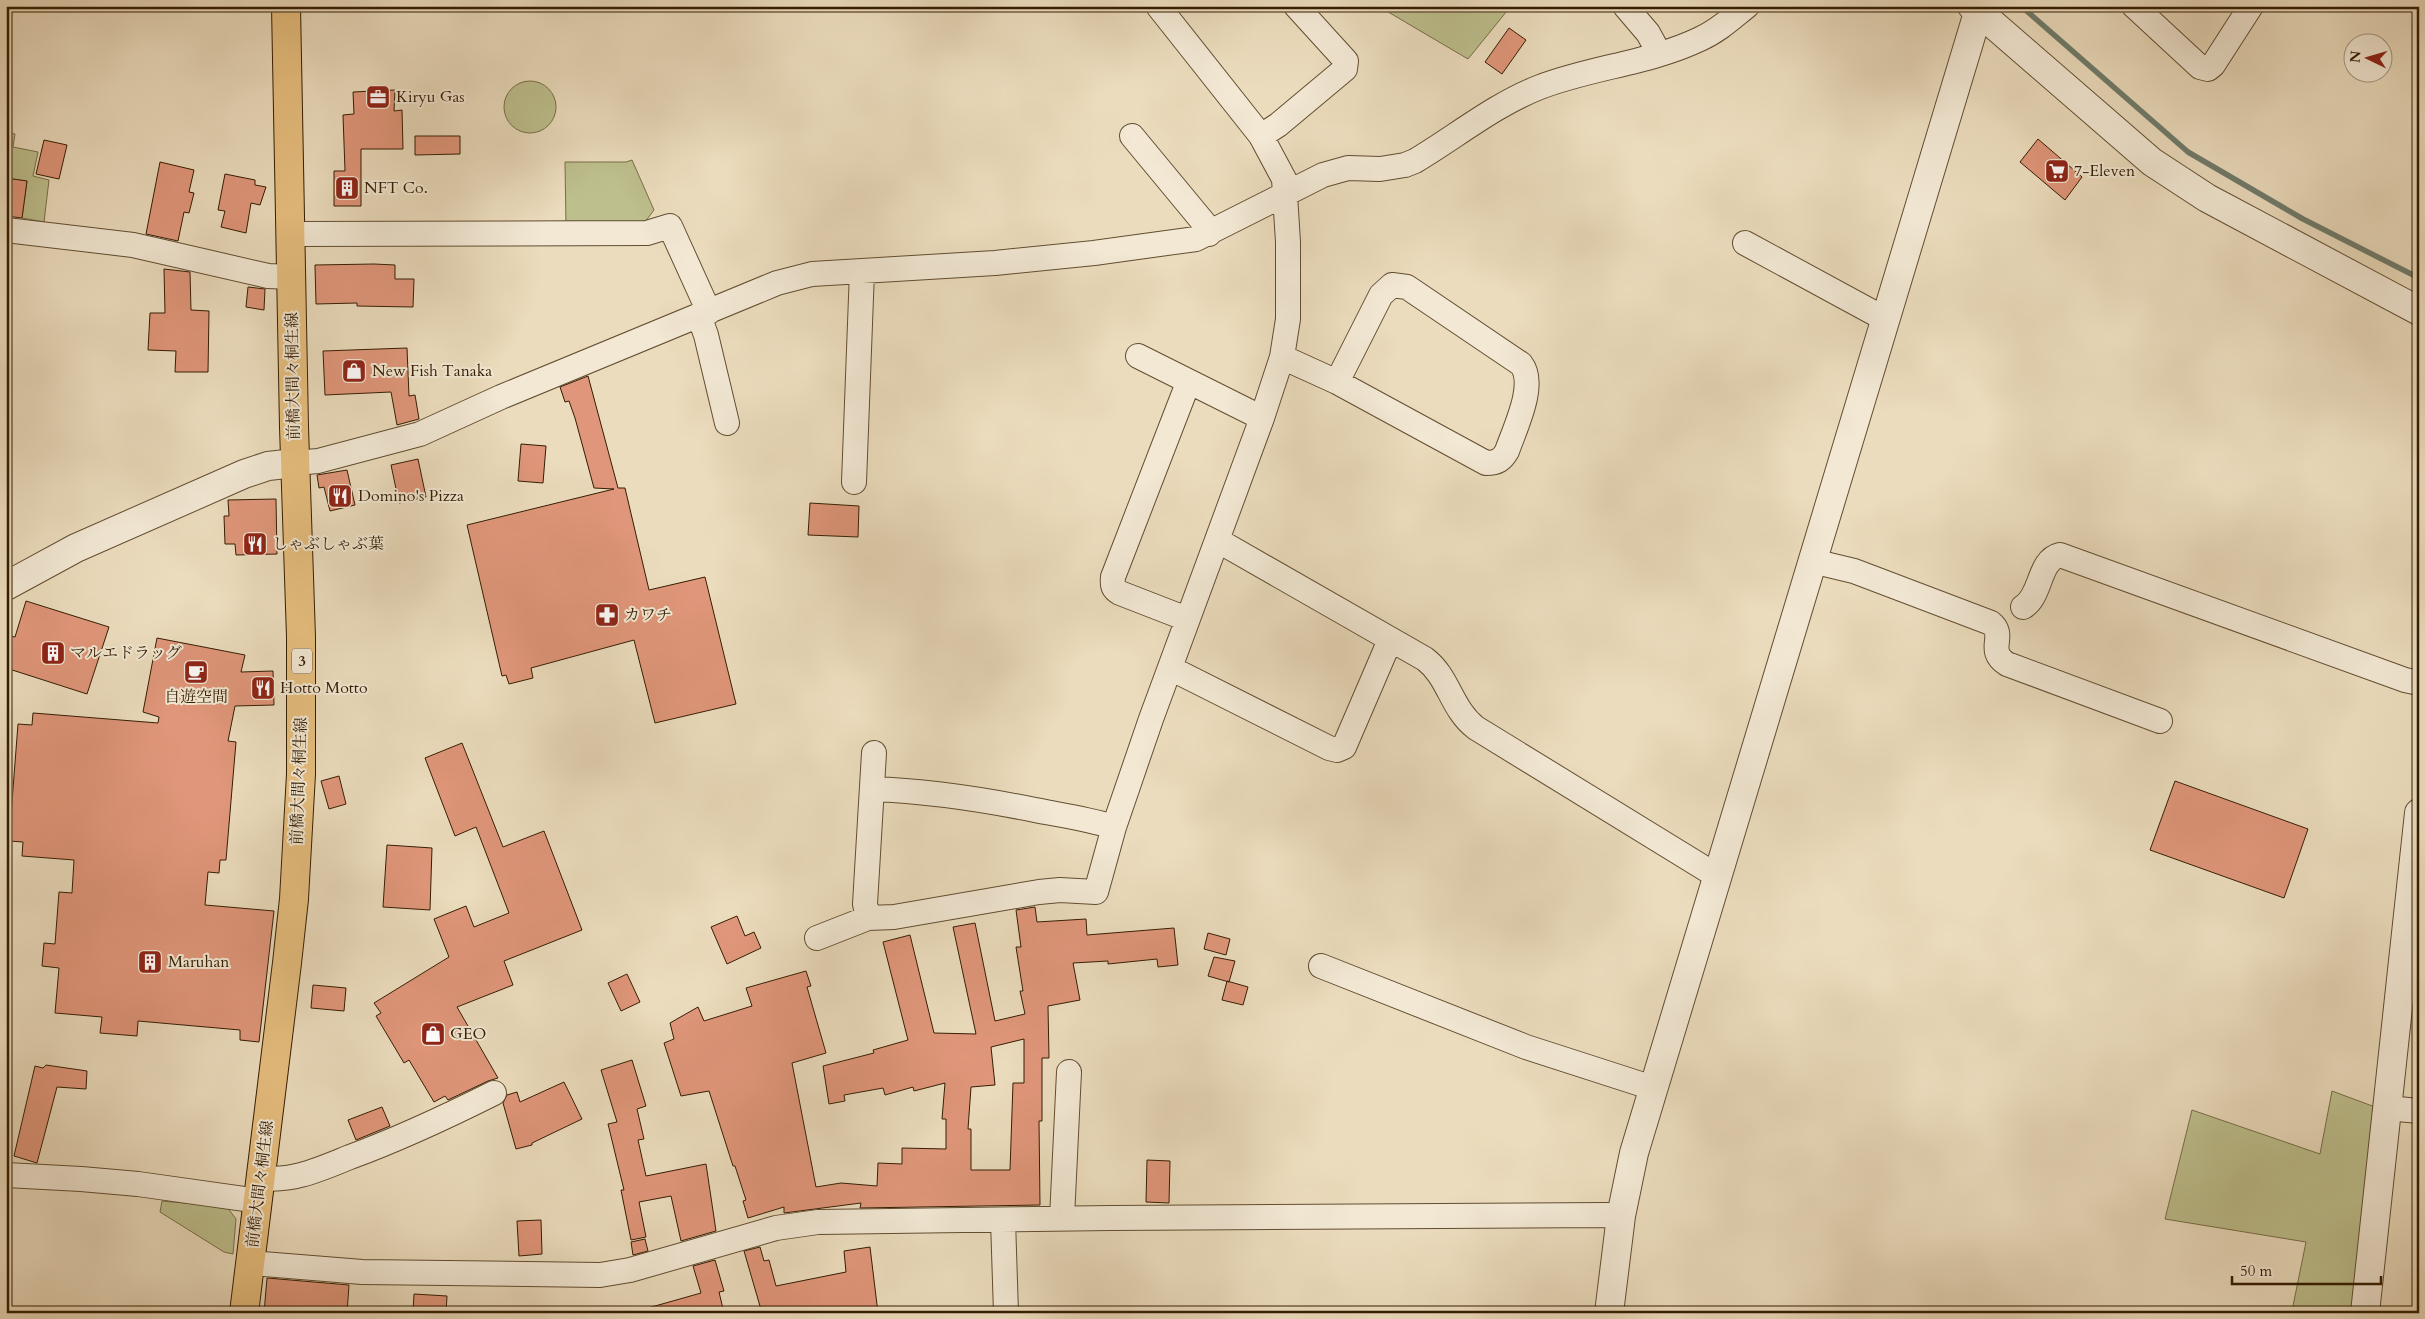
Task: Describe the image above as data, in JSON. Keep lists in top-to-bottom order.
{
  "streets": {
    "main road": ["前橋大間々桐生線", "3"]
  },
  "places": {
    "office": ["Kiryu Gas"],
    "supermarket": ["7-Eleven"],
    "building": ["NFT Co.", "マルエドラッグ", "Maruhan"],
    "shop": ["New Fish Tanaka", "GEO"],
    "restaurant": ["Domino's Pizza", "しゃぶしゃぶ葉", "Hotto Motto"],
    "pharmacy": ["カワチ"],
    "cafe": ["自遊空間"]
  },
  "scale_bar": "50 m",
  "north": "left"
}
